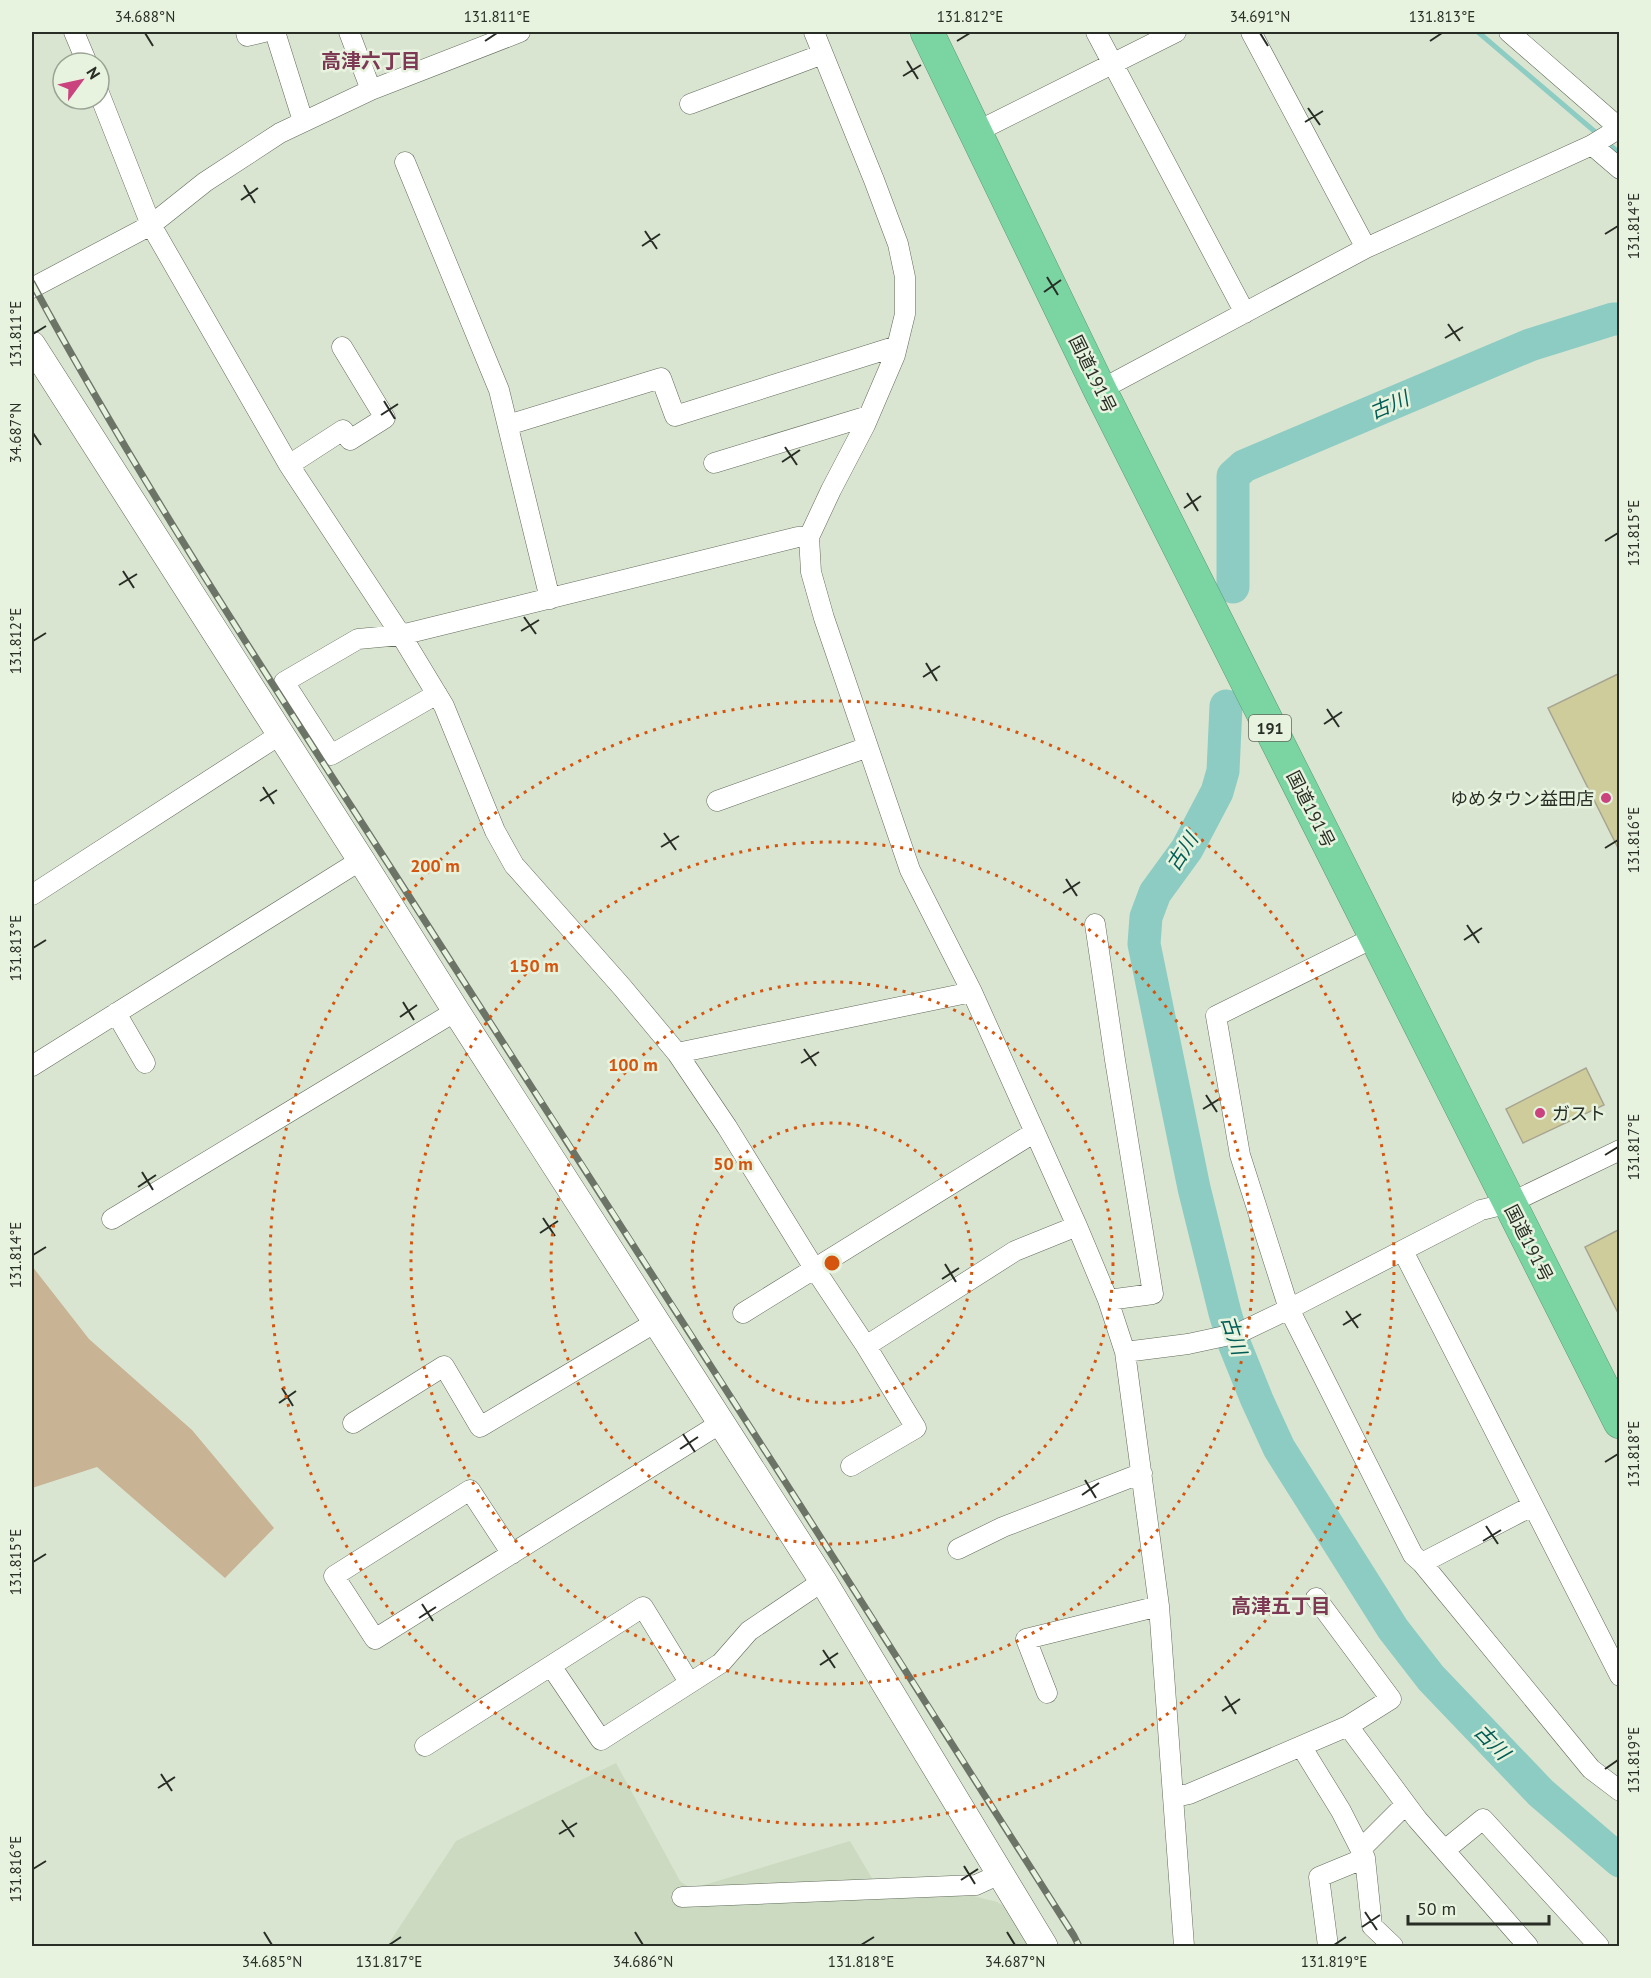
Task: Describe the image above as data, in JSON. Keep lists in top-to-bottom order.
{
  "streets": {
    "highway": ["国道191号", "191"]
  },
  "districts": ["高津六丁目", "高津五丁目"],
  "water": ["古川"],
  "places": ["ゆめタウン益田店", "ガスト"],
  "scale_bar": "50 m",
  "north": "top right",
  "coordinates": [
    "34.688°N",
    "131.811°E",
    "131.812°E",
    "34.691°N",
    "131.813°E",
    "131.814°E",
    "34.687°N",
    "131.815°E",
    "131.816°E",
    "131.817°E",
    "131.818°E",
    "131.819°E",
    "34.685°N",
    "34.686°N"
  ],
  "rings": [
    "200 m",
    "150 m",
    "100 m",
    "50 m"
  ]
}
